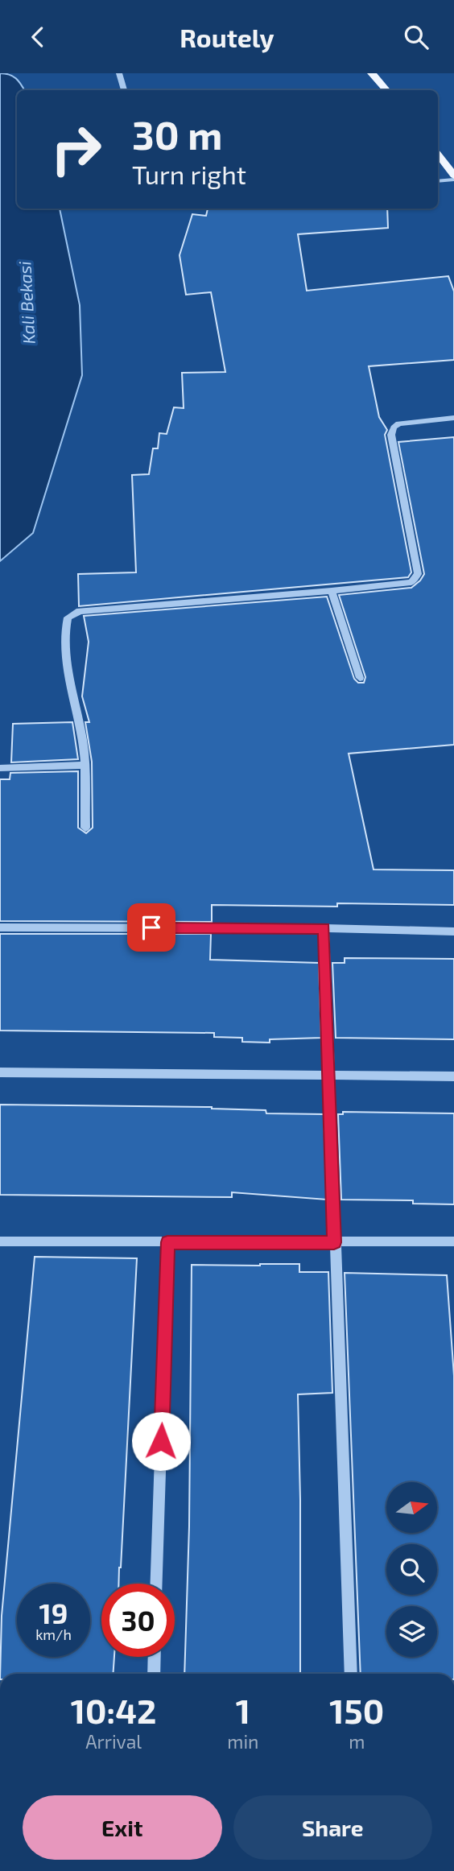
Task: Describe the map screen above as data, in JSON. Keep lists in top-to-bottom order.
{
  "water": ["Kali Bekasi"],
  "north": "right",
  "page": {
    "header": "Routely",
    "turn": ["30 m", "Turn right"],
    "speed": "19 km/h",
    "limit": "30",
    "eta": [
      "10:42",
      "Arrival",
      "1",
      "min",
      "150",
      "m"
    ],
    "buttons": ["Exit", "Share"]
  }
}
